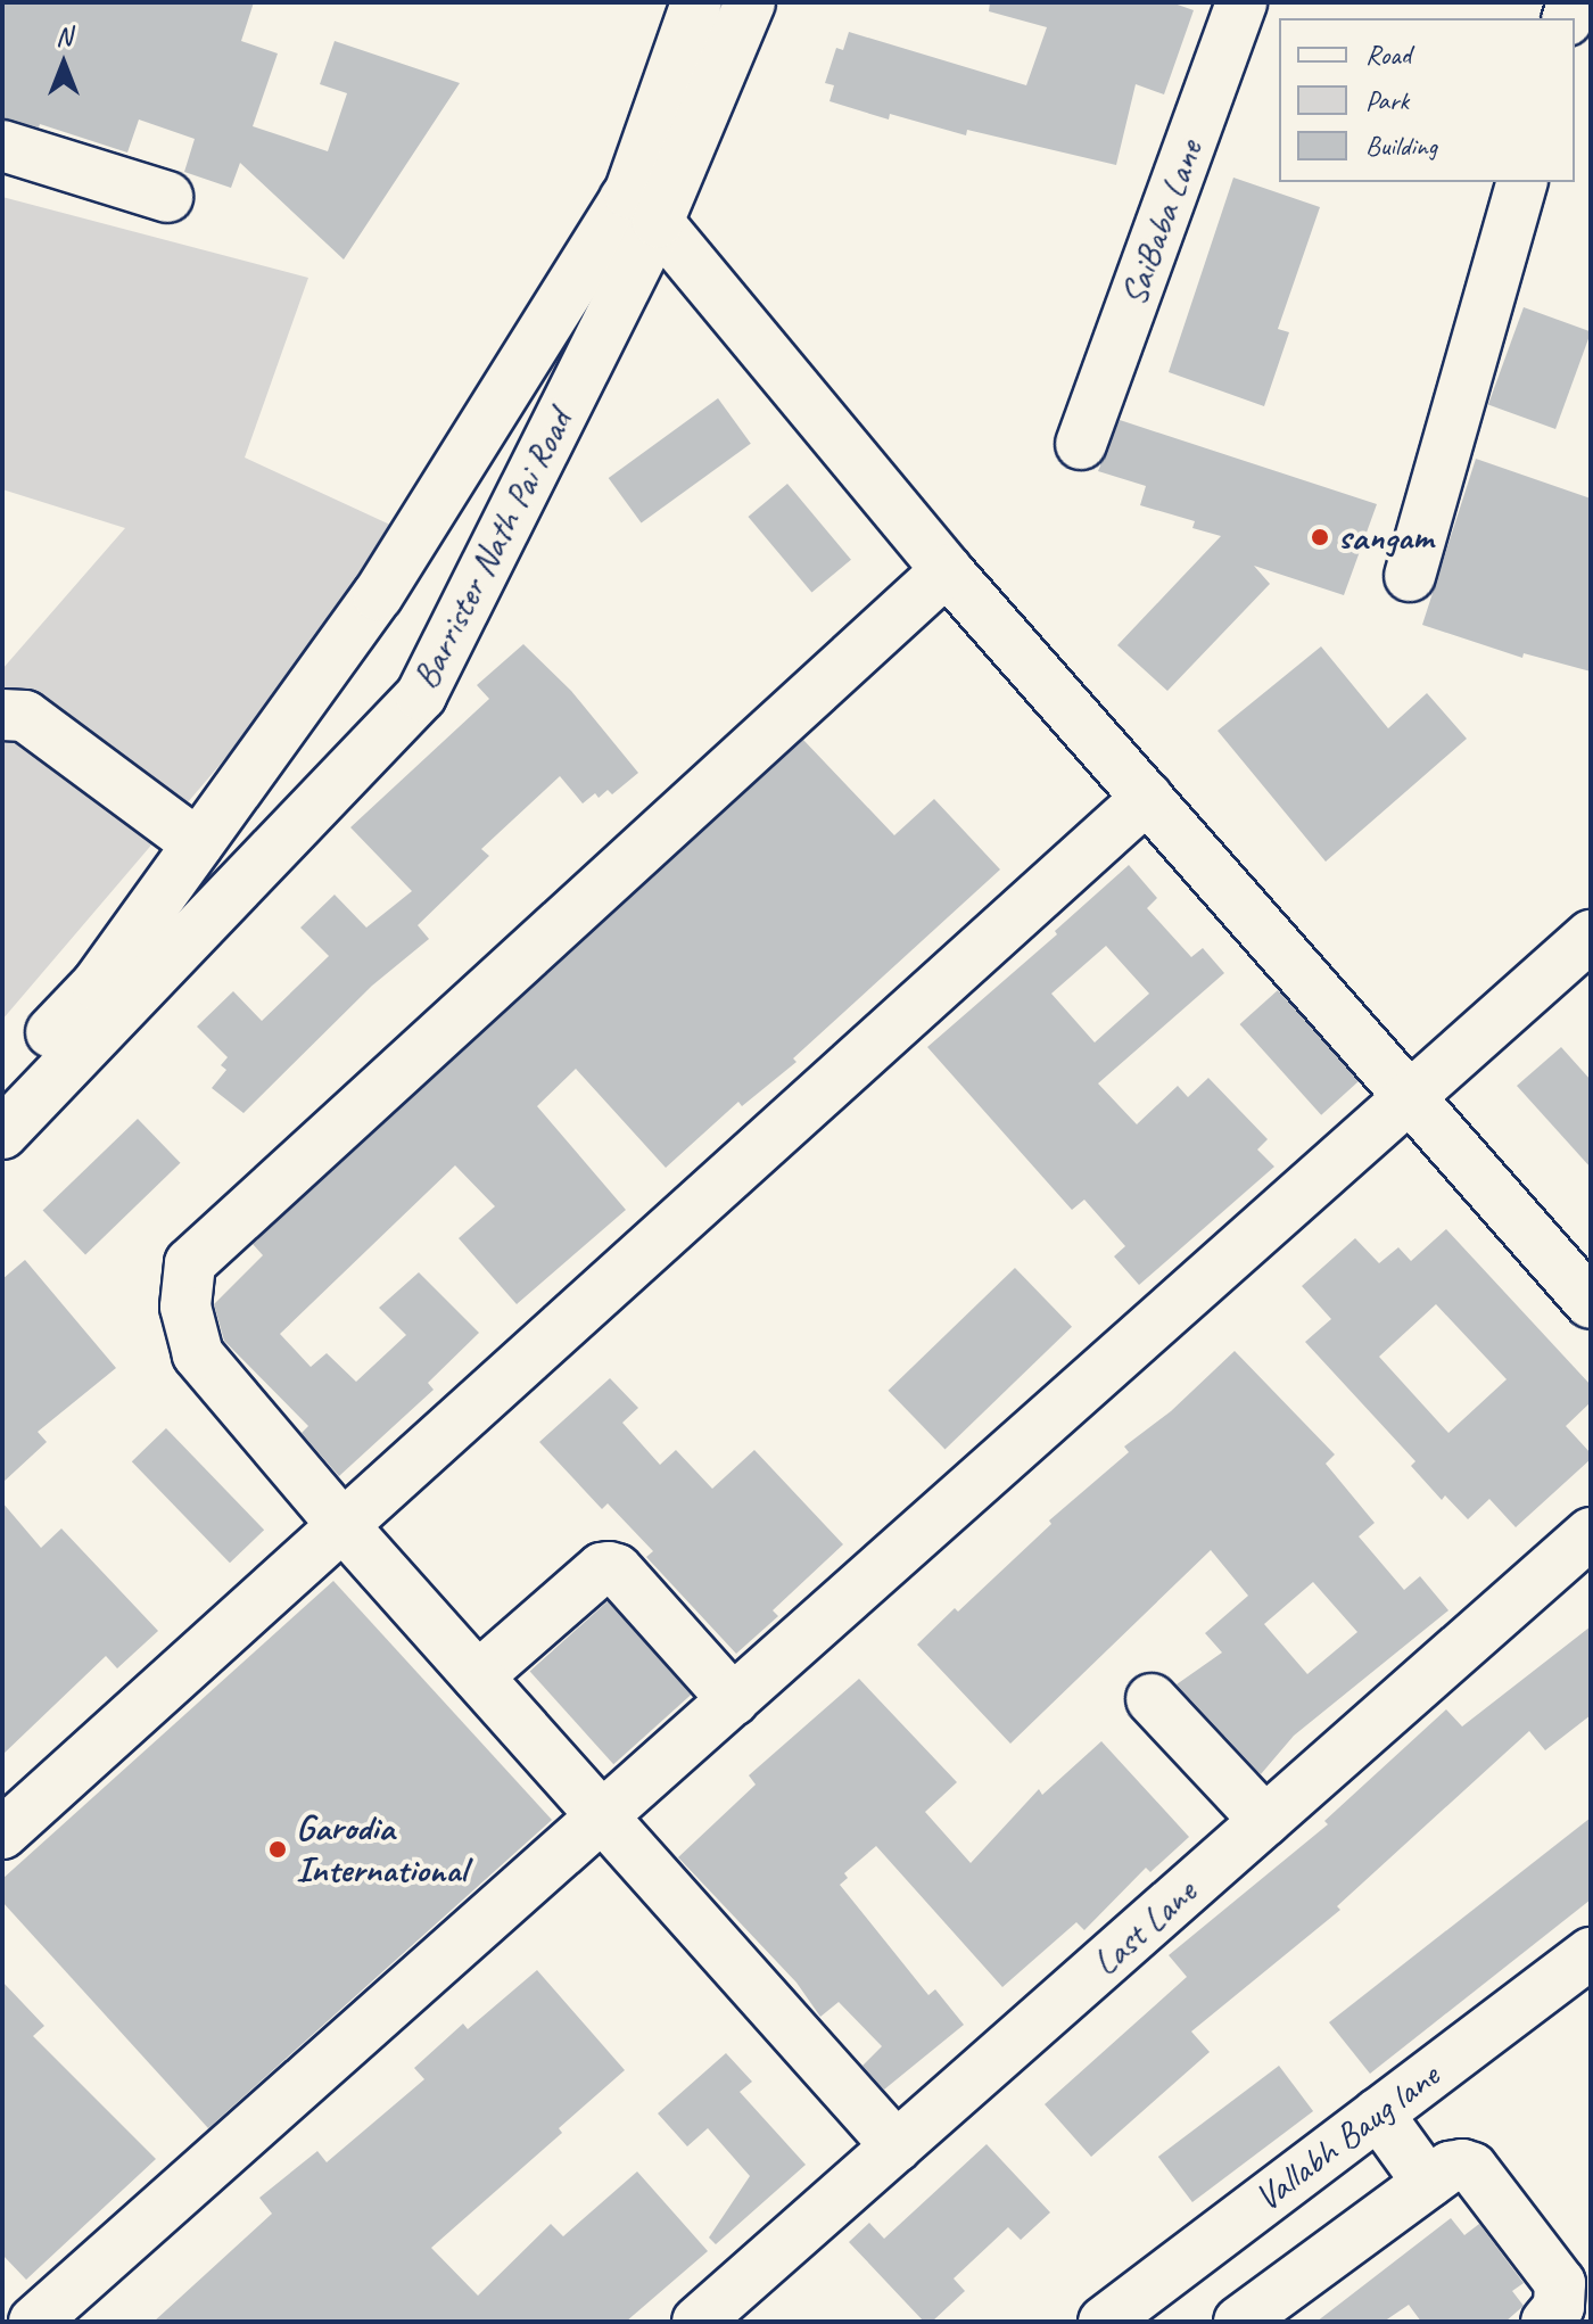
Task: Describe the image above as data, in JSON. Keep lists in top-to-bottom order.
{
  "streets": {
    "street": [
      "SaiBaba Lane",
      "Barrister Nath Pai Road",
      "Last Lane",
      "Vallabh Baug lane"
    ]
  },
  "places": ["sangam", "Garodia International"],
  "legend": ["Road", "Park", "Building"],
  "north": "top"
}
